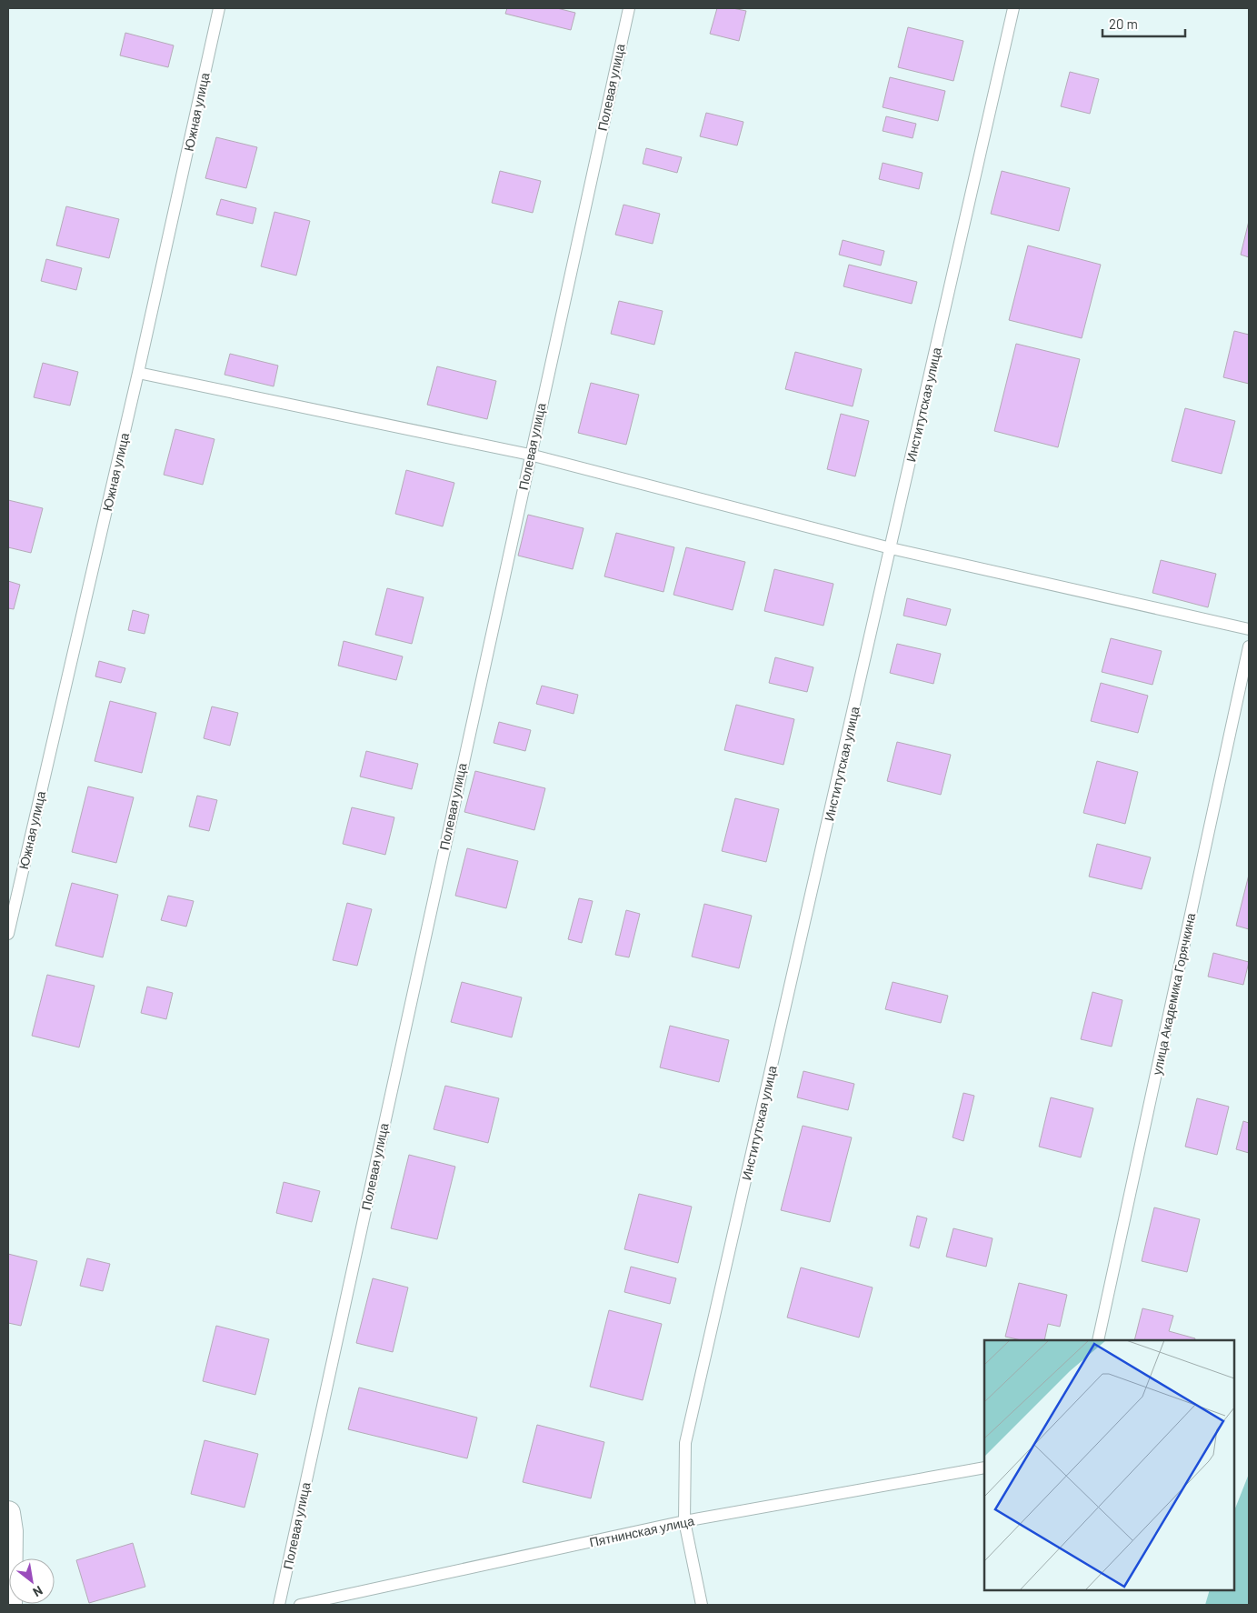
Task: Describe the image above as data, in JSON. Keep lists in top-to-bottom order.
{
  "streets": {
    "lane": [
      "Полевая улица",
      "Южная улица",
      "Институтская улица",
      "улица Академика Горячкина",
      "Пятнинская улица"
    ]
  },
  "crossings": [
    ["Институтская улица", "Пятнинская улица"]
  ],
  "scale_bar": "20 m",
  "north": "bottom right"
}
